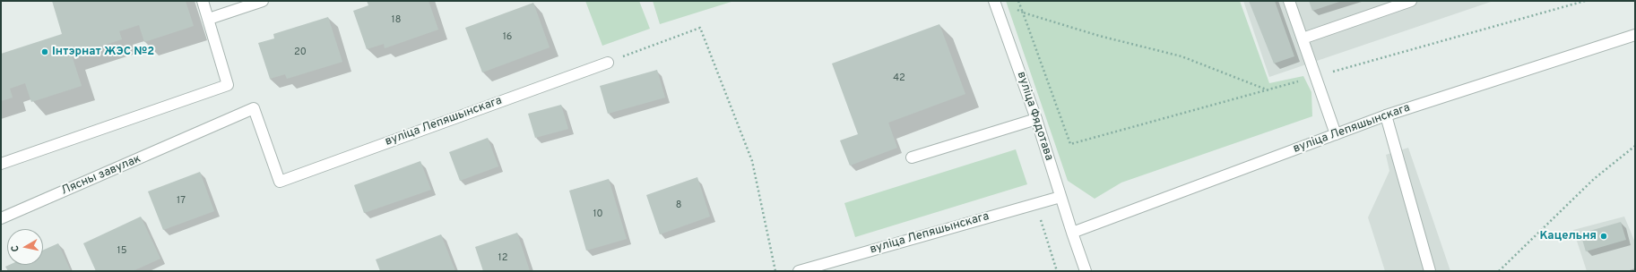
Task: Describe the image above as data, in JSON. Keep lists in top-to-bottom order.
{
  "streets": {
    "street": ["вуліца Фядотава", "вуліца Лепяшынскага", "Лясны завулак"]
  },
  "crossings": [
    ["вуліца Фядотава", "вуліца Лепяшынскага"],
    ["вуліца Лепяшынскага", "Лясны завулак"]
  ],
  "places": ["Інтэрнат ЖЭС №2", "Кацельня"],
  "house_numbers": [
    "18",
    "16",
    "20",
    "42",
    "17",
    "8",
    "10",
    "15",
    "12"
  ],
  "north": "left"
}
